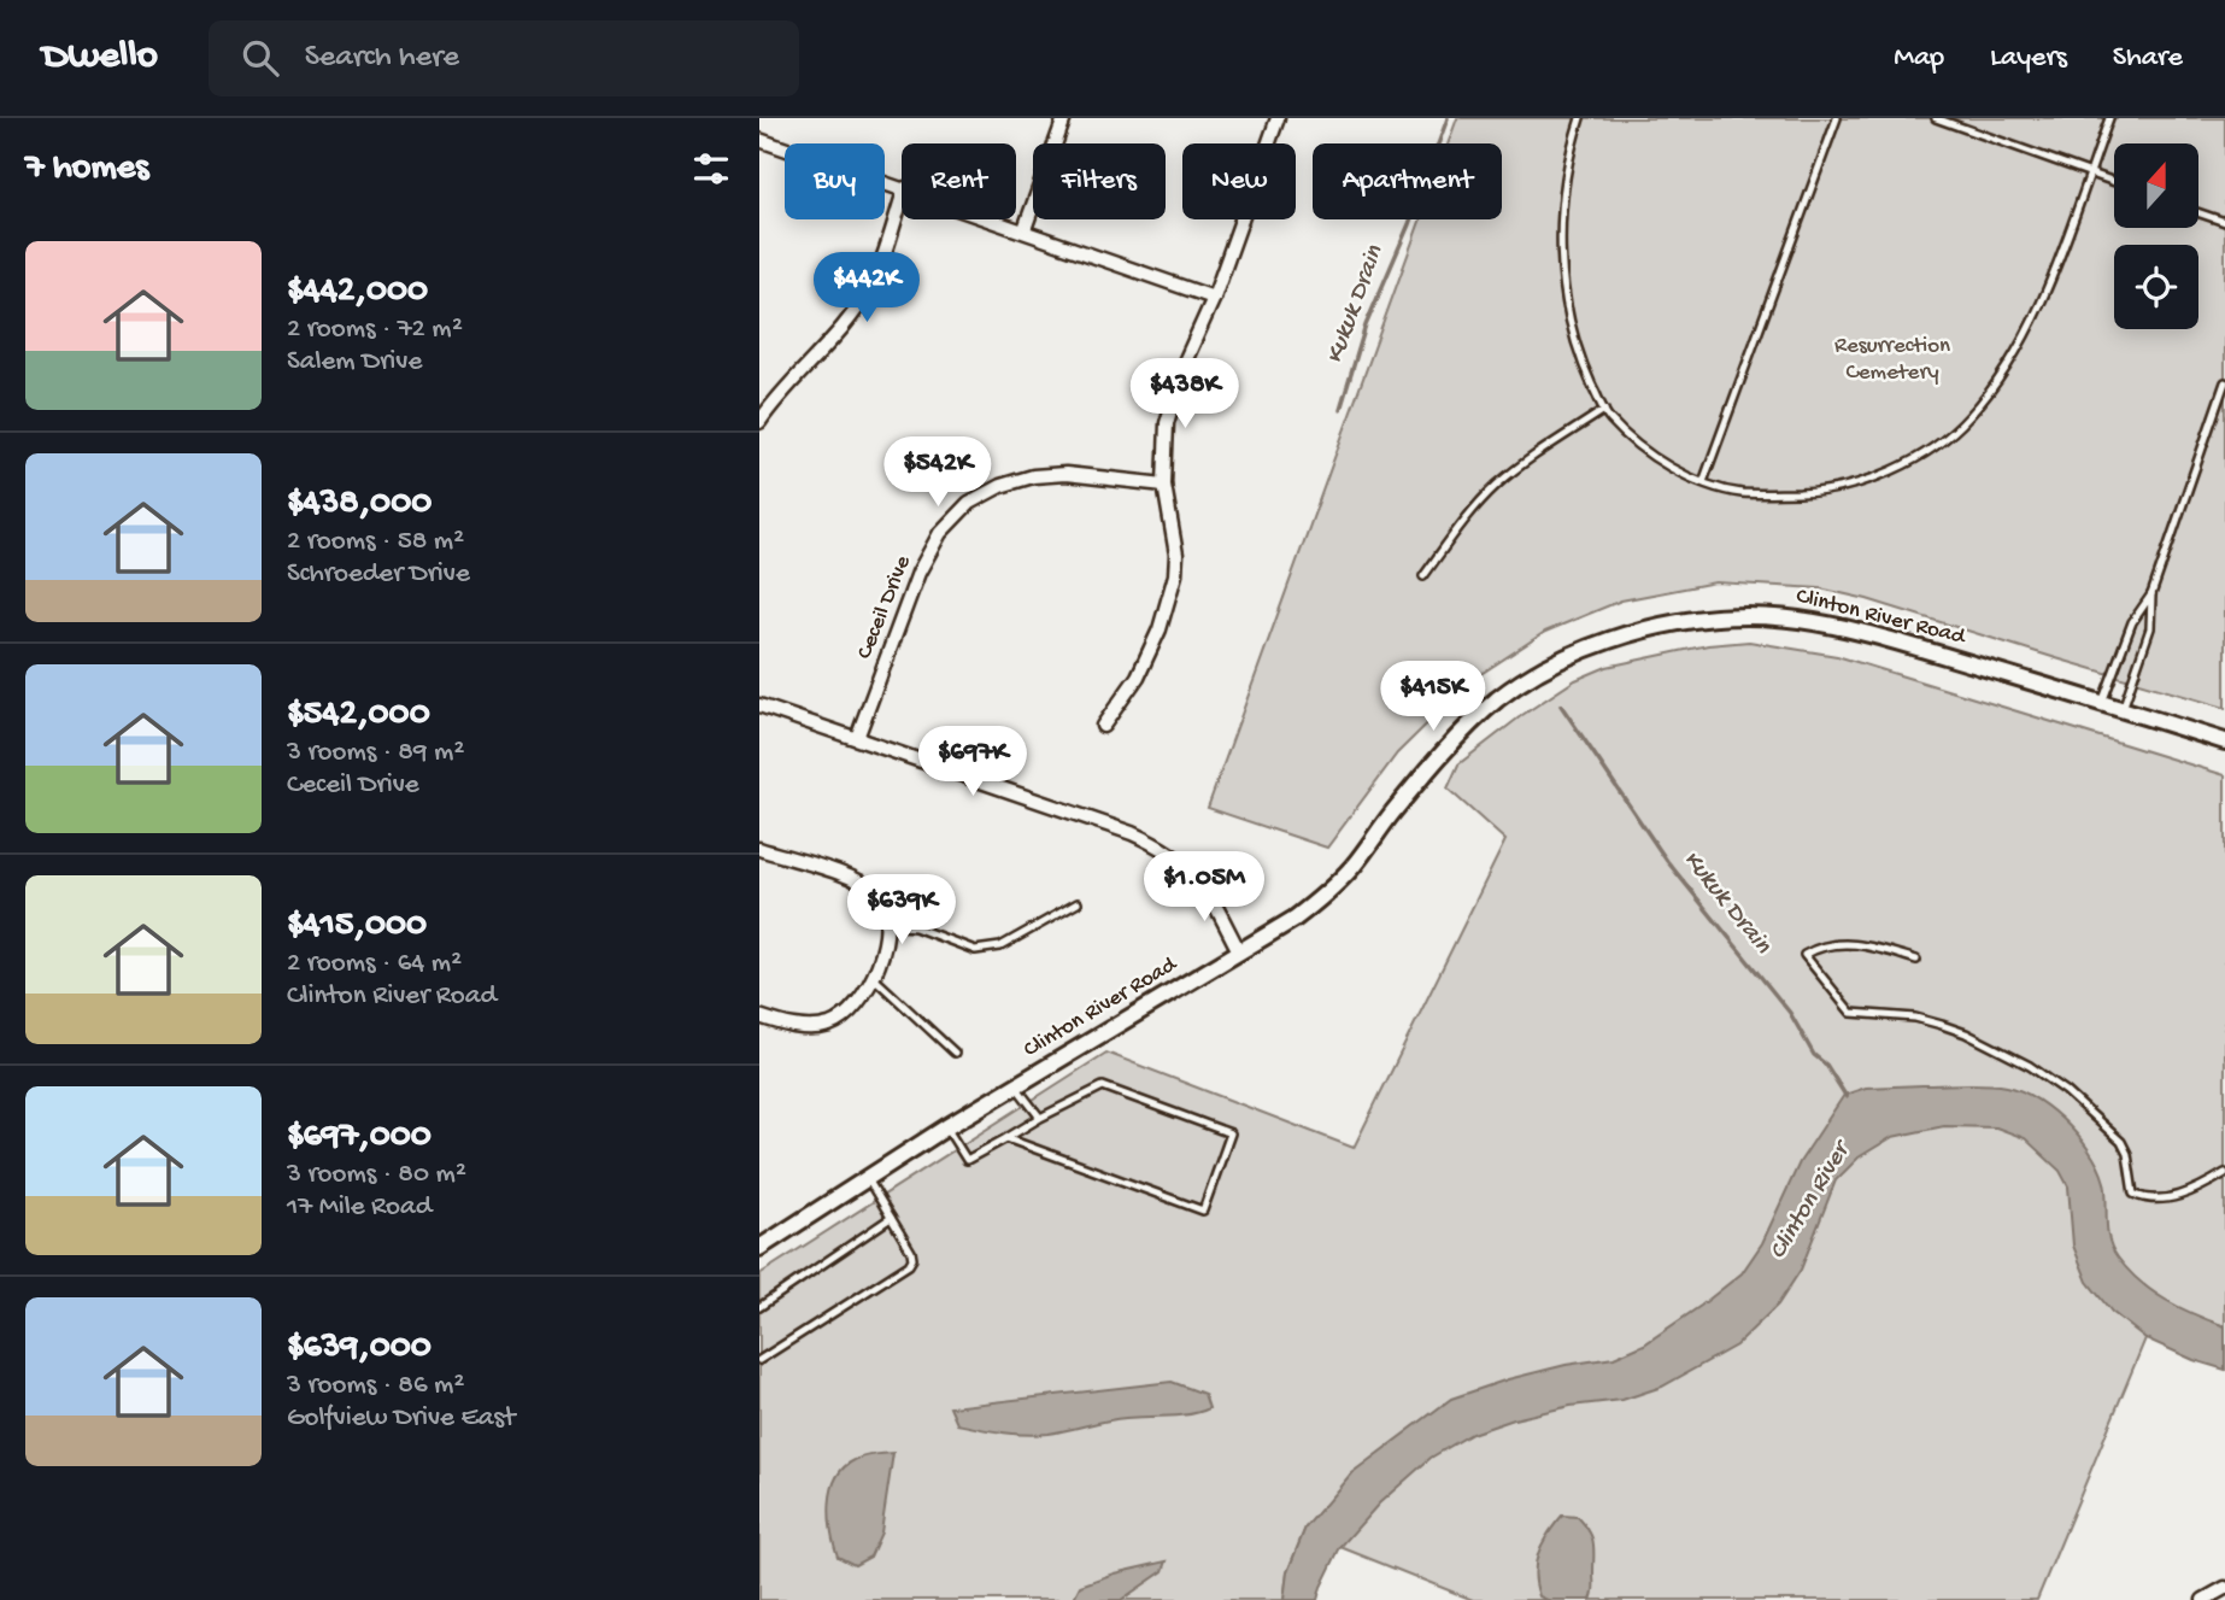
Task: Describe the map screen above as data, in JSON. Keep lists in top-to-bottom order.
{
  "streets": {
    "street": ["Ceceil Drive", "Clinton River Road"]
  },
  "water": ["Kukuk Drain", "Clinton River"],
  "parks": ["Resurrection Cemetery"],
  "north": "top",
  "page": {
    "header": "Dwello",
    "search": "Search here",
    "nav": ["Map", "Layers", "Share"],
    "heading": "7 homes",
    "chip": [
      "Buy",
      "Rent",
      "Filters",
      "New",
      "Apartment"
    ],
    "list": [
      {
        "name": "$442,000",
        "note": "2 rooms · 72 m² · Salem Drive"
      },
      {
        "name": "$438,000",
        "note": "2 rooms · 58 m² · Schroeder Drive"
      },
      {
        "name": "$542,000",
        "note": "3 rooms · 89 m² · Ceceil Drive"
      },
      {
        "name": "$415,000",
        "note": "2 rooms · 64 m² · Clinton River Road"
      },
      {
        "name": "$697,000",
        "note": "3 rooms · 80 m² · 17 Mile Road"
      },
      {
        "name": "$639,000",
        "note": "3 rooms · 86 m² · Golfview Drive East"
      }
    ],
    "price": [
      "$442K",
      "$438K",
      "$542K",
      "$415K",
      "$697K",
      "$1.05M",
      "$639K"
    ]
  }
}
